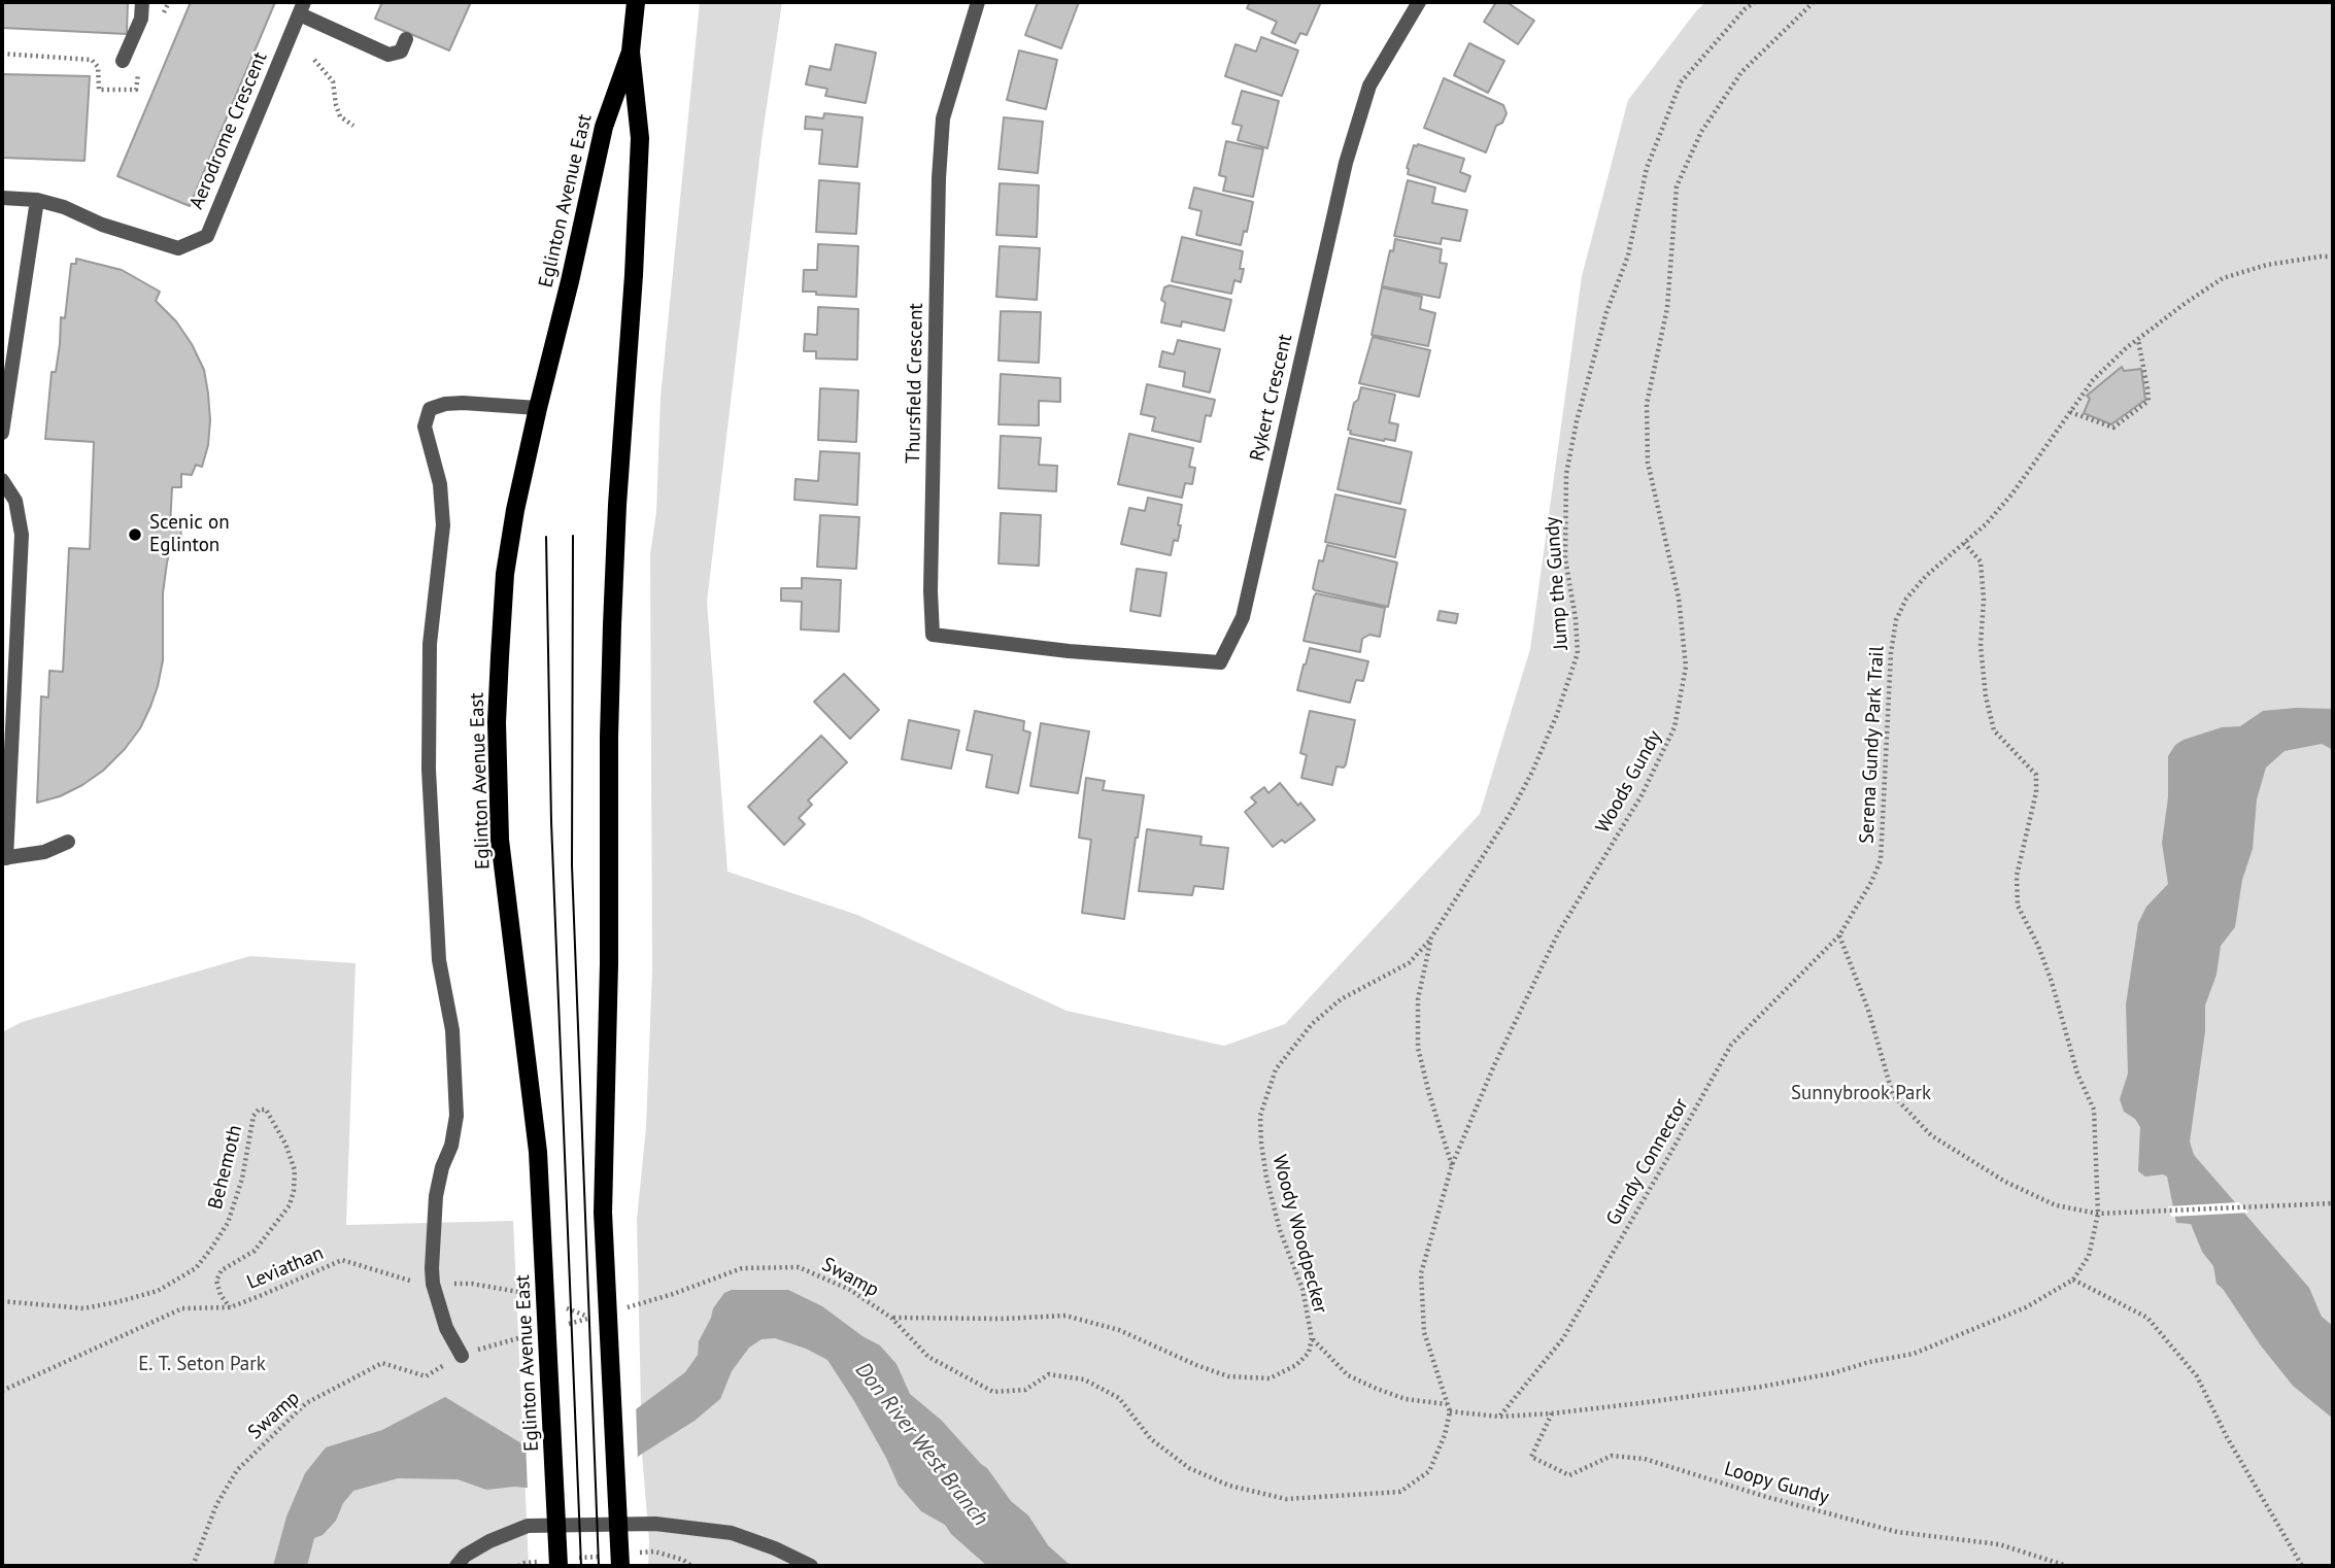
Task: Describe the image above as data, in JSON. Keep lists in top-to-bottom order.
{
  "streets": {
    "main road": ["Eglinton Avenue East"],
    "street": ["Aerodrome Crescent", "Thursfield Crescent", "Rykert Crescent"],
    "path": [
      "Jump the Gundy",
      "Serena Gundy Park Trail",
      "Woods Gundy",
      "Gundy Connector",
      "Behemoth",
      "Woody Woodpecker",
      "Leviathan",
      "Swamp",
      "Loopy Gundy"
    ]
  },
  "crossings": [
    ["Thursfield Crescent", "Rykert Crescent"],
    ["Jump the Gundy", "Woods Gundy"],
    ["Jump the Gundy", "Woody Woodpecker"],
    ["Serena Gundy Park Trail", "Gundy Connector"],
    ["Woods Gundy", "Swamp"],
    ["Behemoth", "Leviathan"],
    ["Woody Woodpecker", "Swamp"]
  ],
  "water": ["Don River West Branch"],
  "parks": ["Sunnybrook Park", "E. T. Seton Park"],
  "places": ["Scenic on Eglinton"]
}
